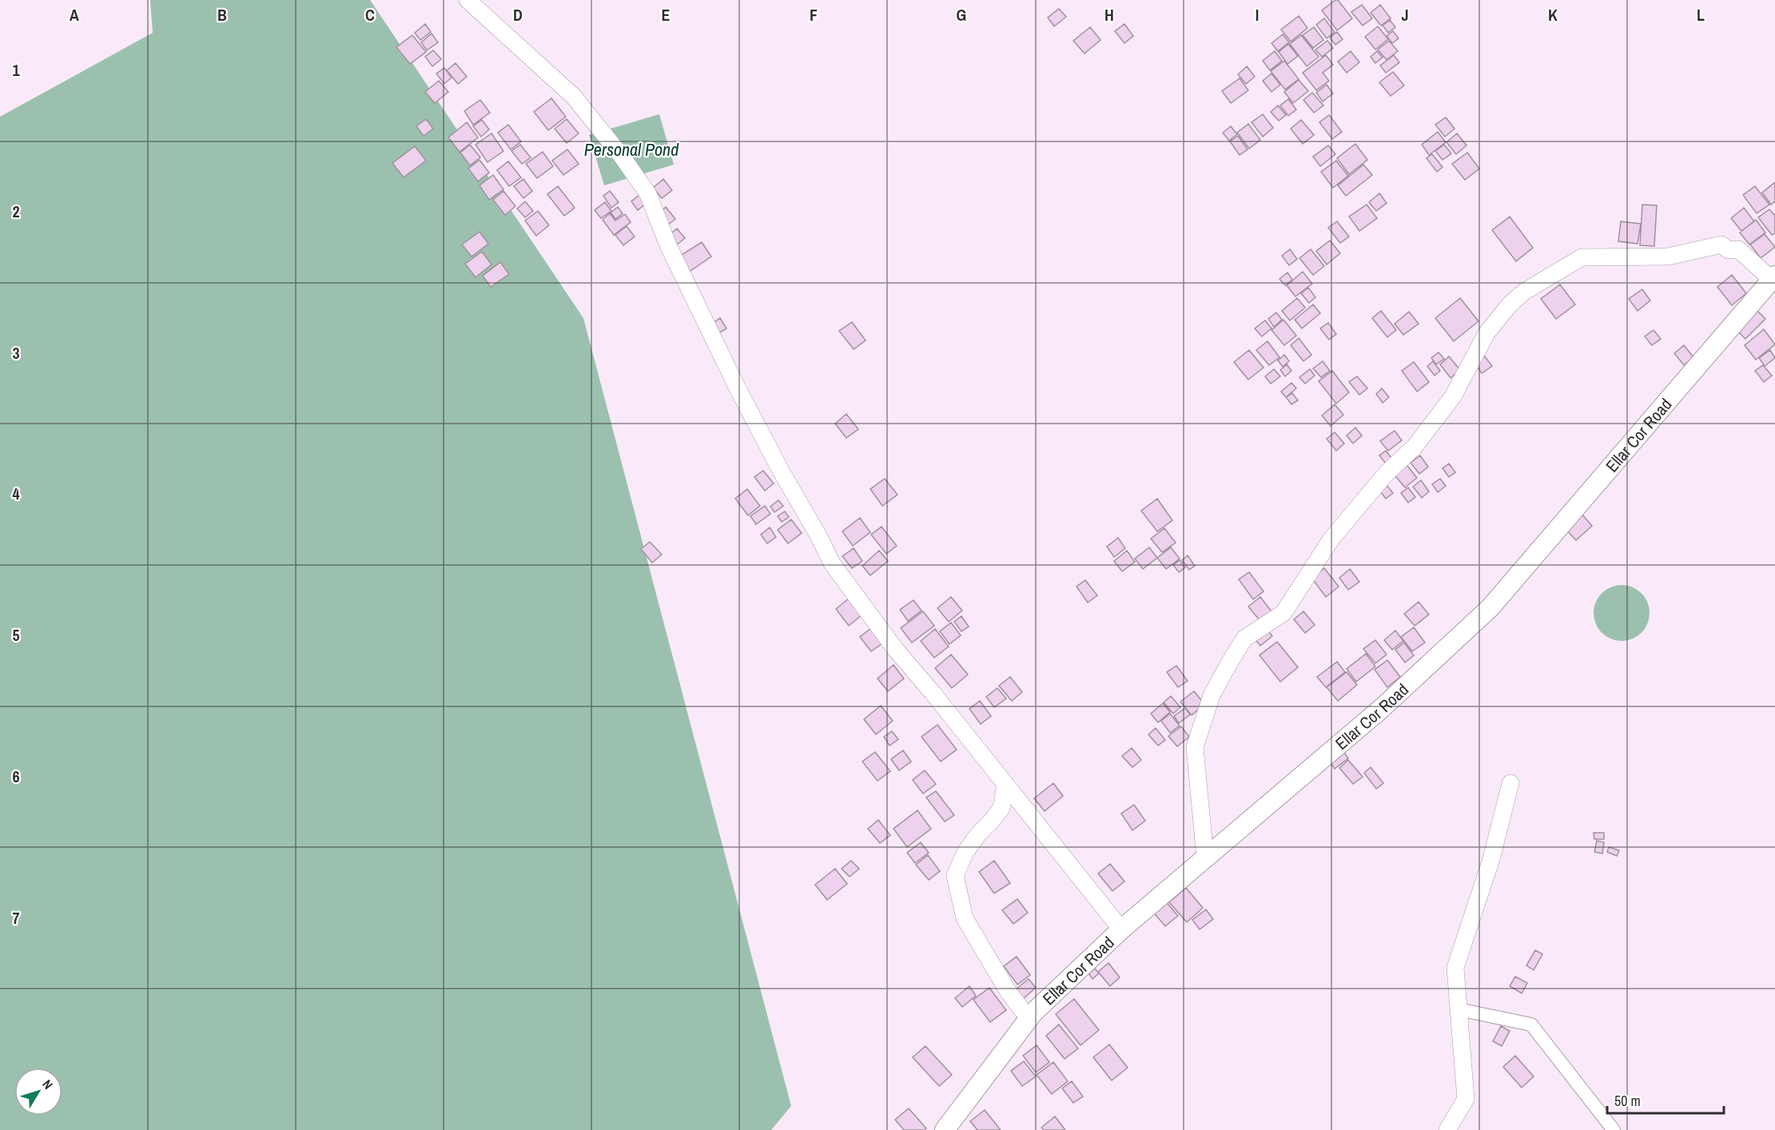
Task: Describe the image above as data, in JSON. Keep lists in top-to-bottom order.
{
  "streets": {
    "main road": ["Ellar Cor Road"]
  },
  "water": ["Personal Pond"],
  "scale_bar": "50 m",
  "north": "top right",
  "grid": {
    "columns": [
      "A",
      "B",
      "C",
      "D",
      "E",
      "F",
      "G",
      "H",
      "I",
      "J",
      "K",
      "L"
    ],
    "rows": [
      "1",
      "2",
      "3",
      "4",
      "5",
      "6",
      "7"
    ]
  }
}
